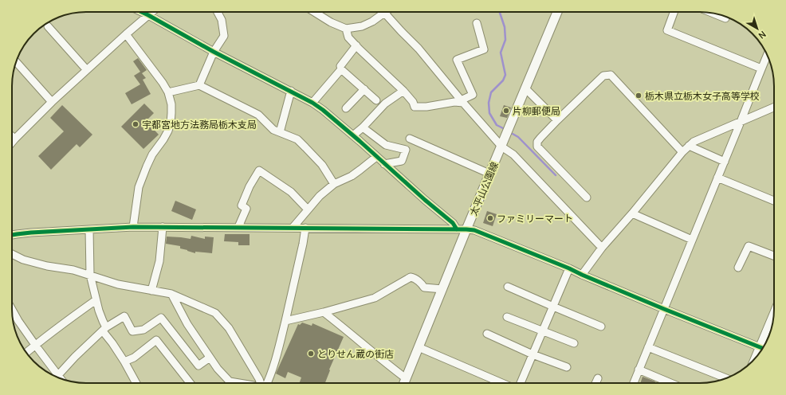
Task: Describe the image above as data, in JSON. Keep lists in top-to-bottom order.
{
  "streets": {
    "main road": ["太平山公園線"]
  },
  "places": [
    "栃木県立栃木女子高等学校",
    "片柳郵便局",
    "宇都宮地方法務局栃木支局",
    "ファミリーマート",
    "とりせん蔵の街店"
  ],
  "north": "bottom right"
}
